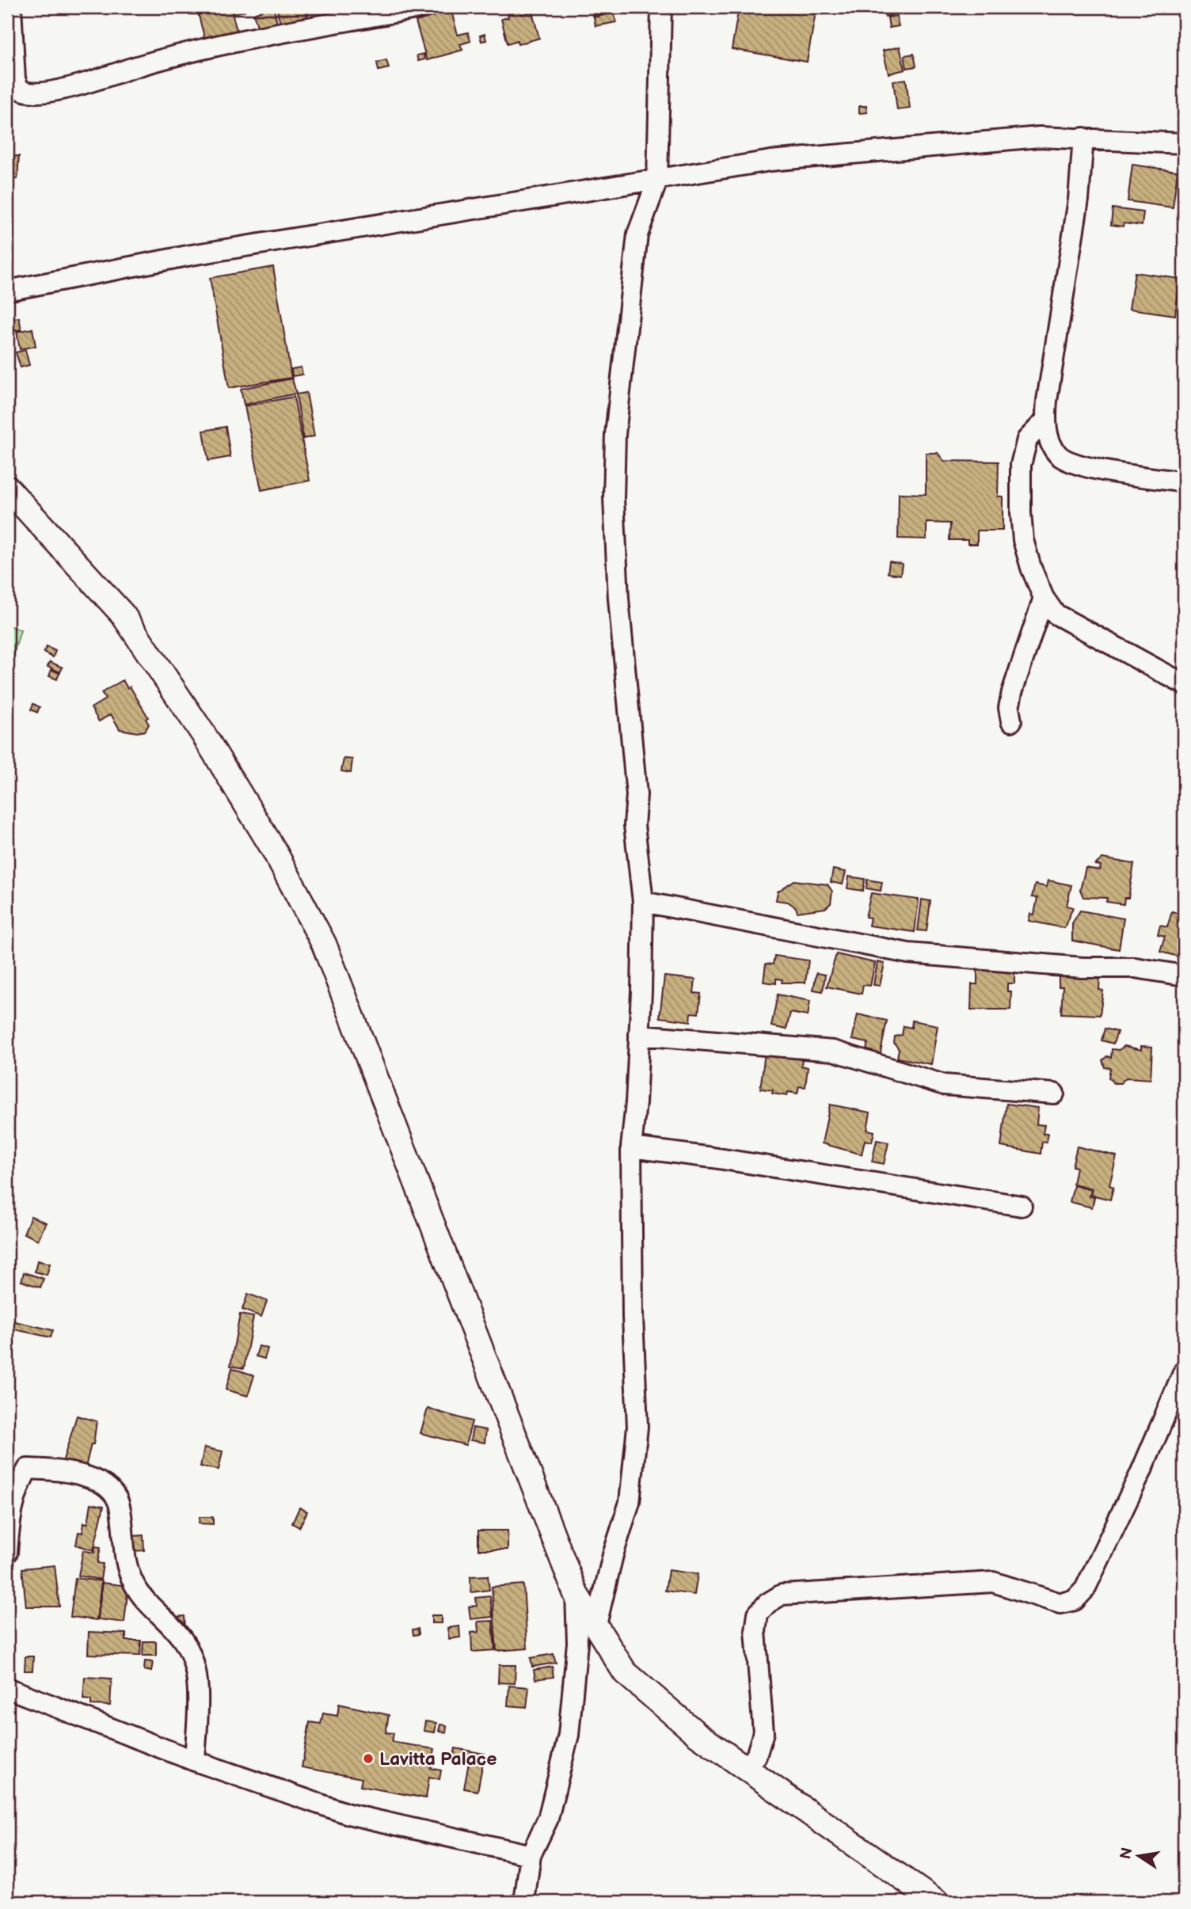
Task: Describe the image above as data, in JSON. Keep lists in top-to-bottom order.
{
  "places": ["Lavitta Palace"],
  "north": "left"
}
